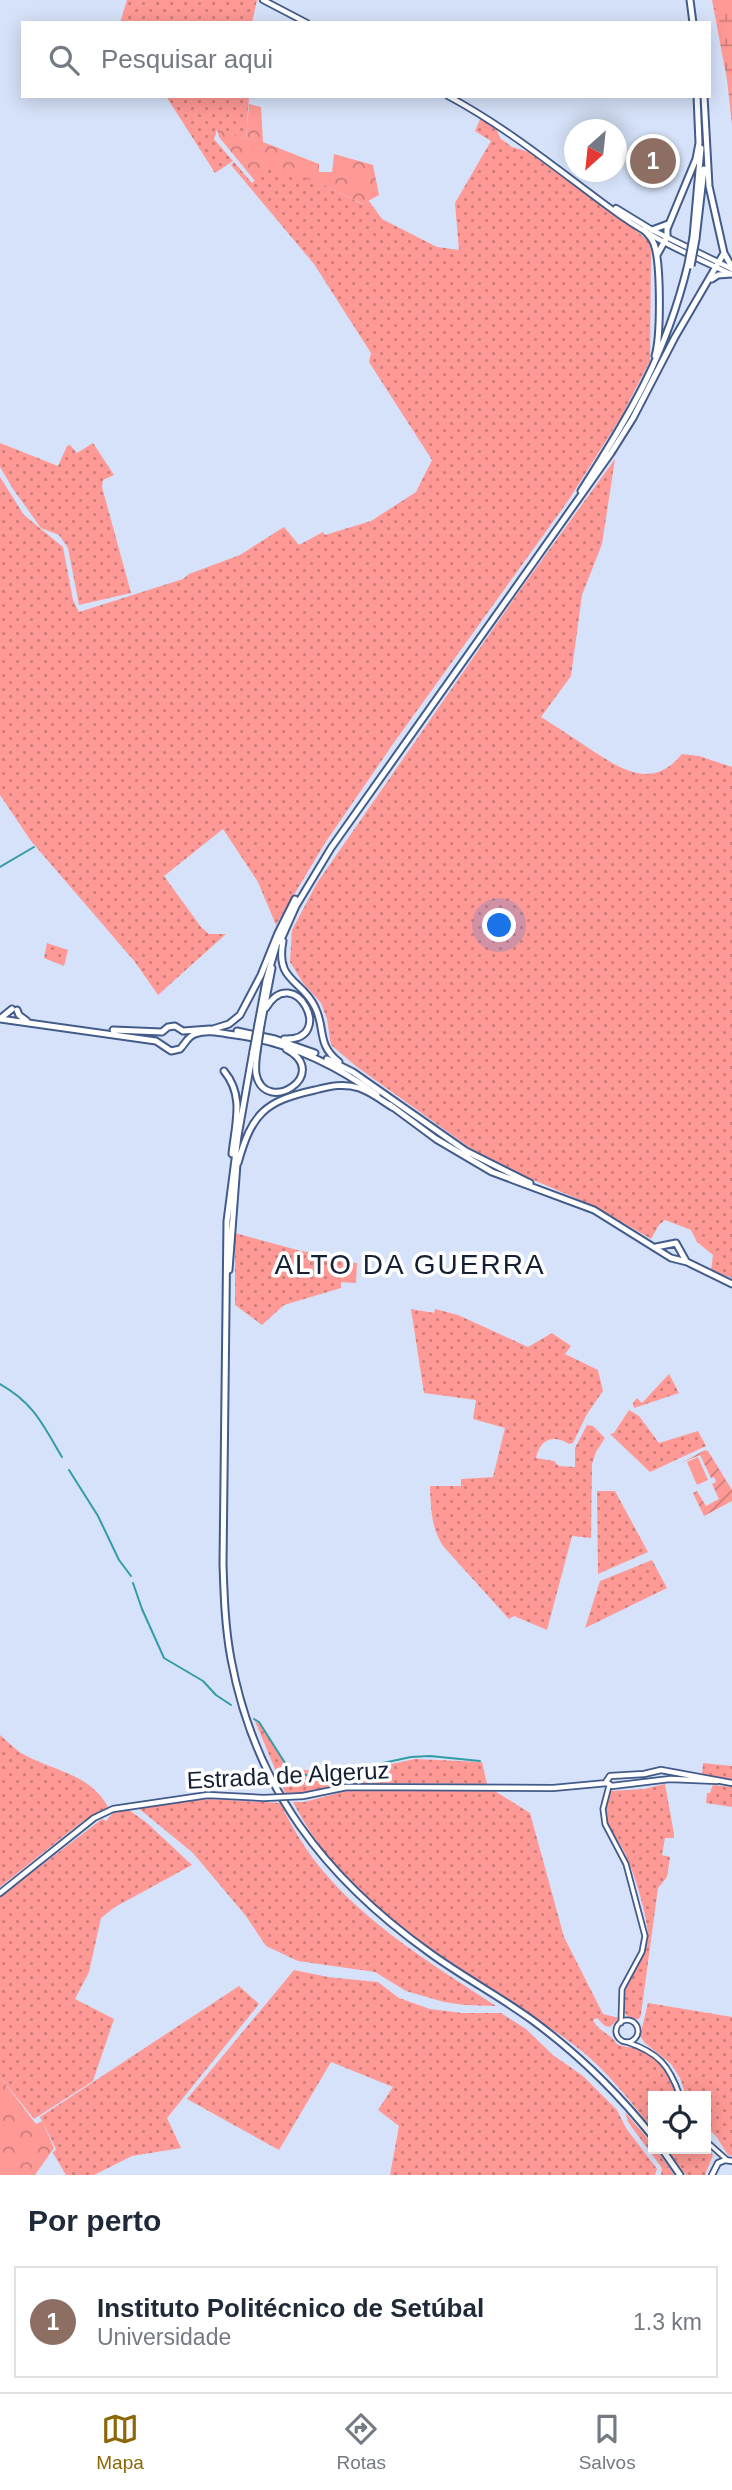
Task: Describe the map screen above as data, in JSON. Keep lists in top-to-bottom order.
{
  "streets": {
    "main road": ["Estrada de Algeruz"]
  },
  "districts": ["ALTO DA GUERRA"],
  "north": "bottom left",
  "page": {
    "search": "Pesquisar aqui",
    "pins": "1",
    "heading": "Por perto",
    "list": [
      {
        "mark": "1",
        "name": "Instituto Politécnico de Setúbal",
        "note": "Universidade",
        "value": "1.3 km"
      }
    ],
    "nav": ["Mapa", "Rotas", "Salvos"]
  }
}
